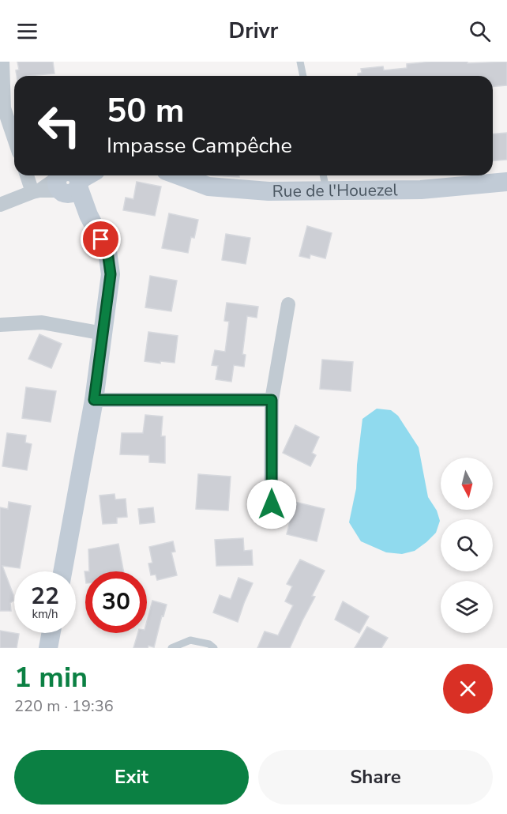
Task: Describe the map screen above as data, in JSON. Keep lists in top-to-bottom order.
{
  "streets": {
    "street": ["Rue de l'Houezel"]
  },
  "north": "bottom",
  "page": {
    "header": "Drivr",
    "turn": ["50 m", "Impasse Campêche"],
    "speed": "22 km/h",
    "limit": "30",
    "heading": ["1 min", "220 m · 19:36"],
    "buttons": ["Exit", "Share"]
  }
}
